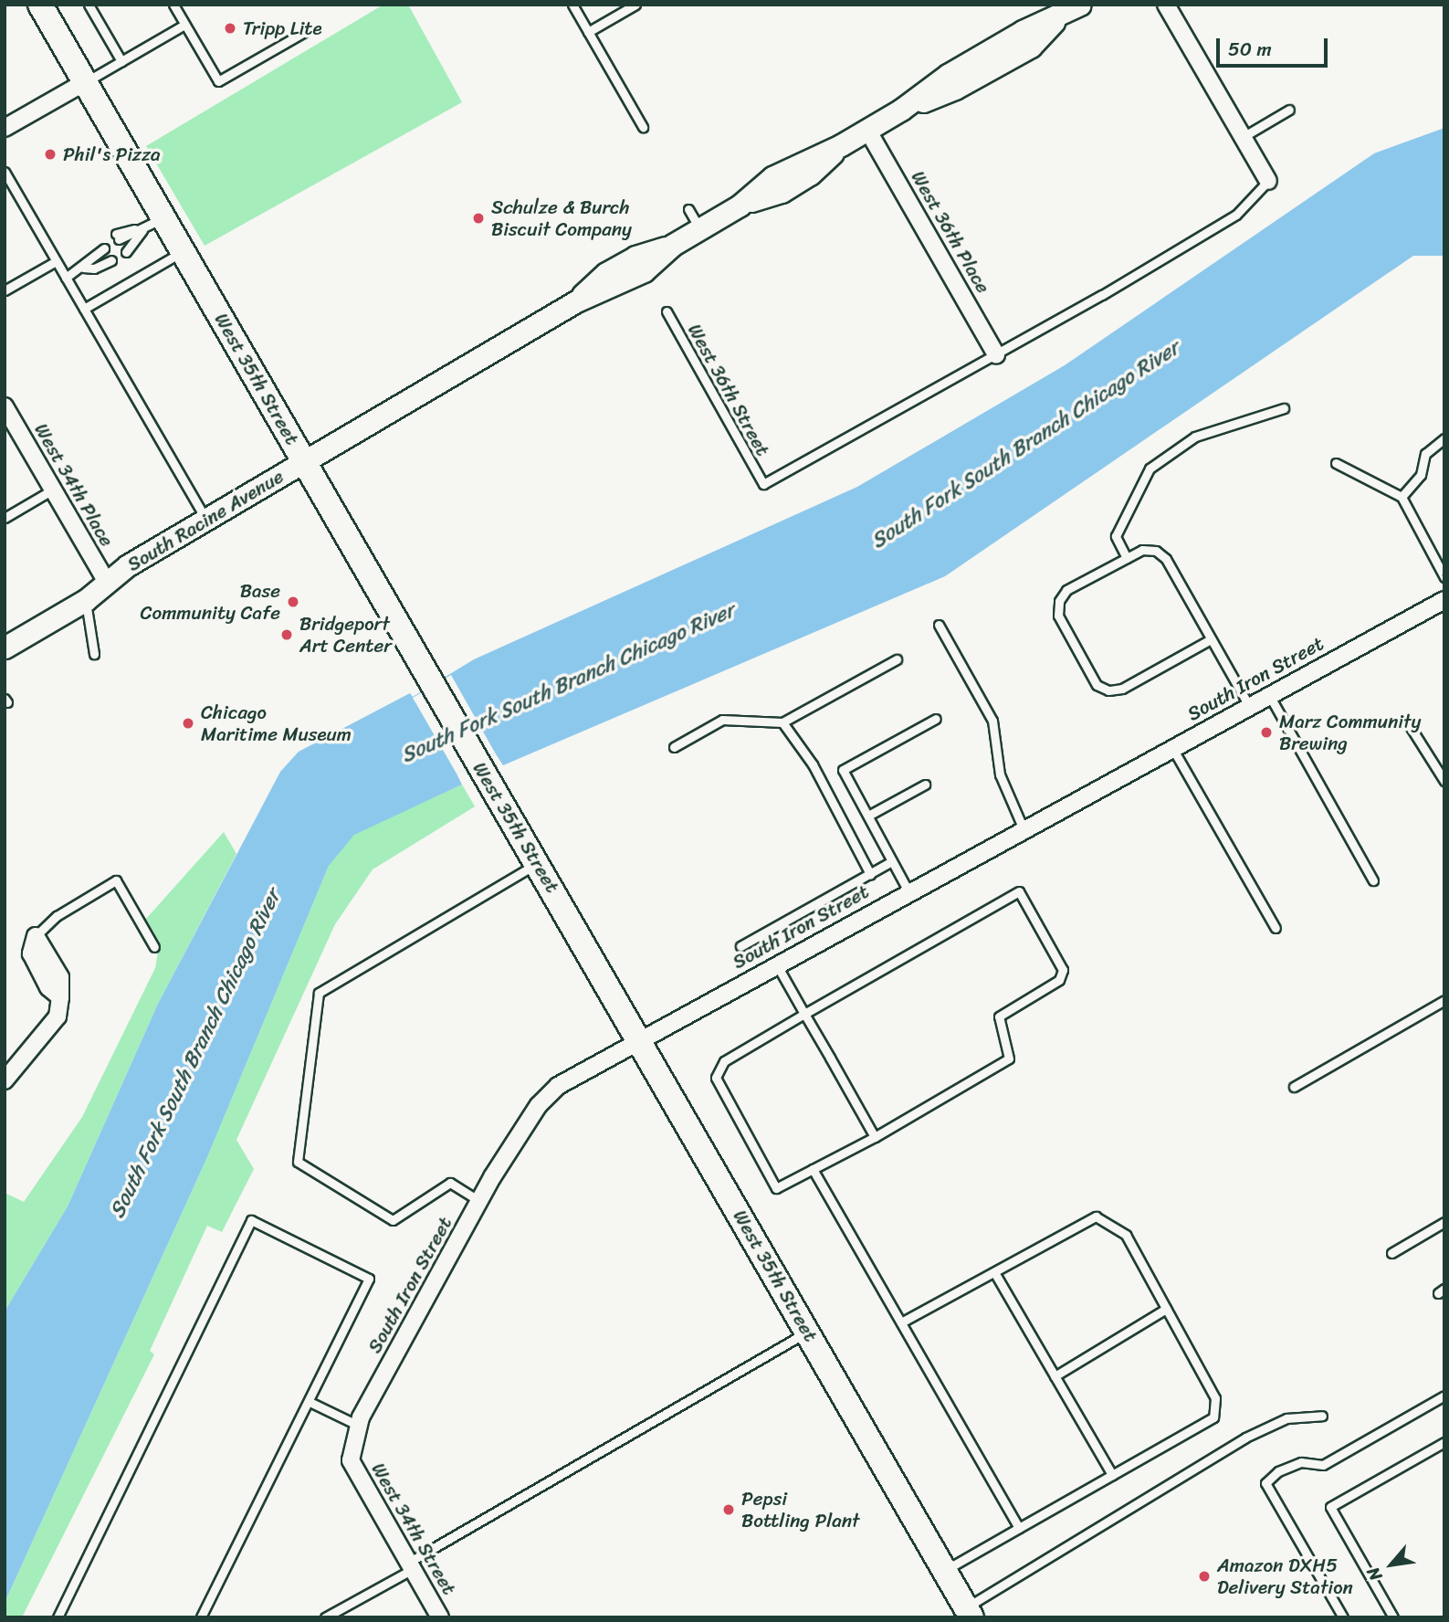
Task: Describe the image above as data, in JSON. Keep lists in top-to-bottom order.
{
  "streets": {
    "main road": ["West 35th Street"],
    "street": [
      "West 36th Place",
      "West 34th Place",
      "South Racine Avenue",
      "South Iron Street",
      "West 34th Street"
    ],
    "lane": ["West 36th Street"]
  },
  "crossings": [
    ["West 36th Place", "West 36th Street"],
    ["West 36th Place", "South Racine Avenue"],
    ["West 35th Street", "South Racine Avenue"],
    ["West 35th Street", "South Iron Street"],
    ["West 34th Place", "South Racine Avenue"],
    ["South Iron Street", "West 34th Street"]
  ],
  "water": ["South Fork South Branch Chicago River"],
  "places": [
    "Tripp Lite",
    "Phil's Pizza",
    "Schulze & Burch Biscuit Company",
    "Base Community Cafe",
    "Bridgeport Art Center",
    "Chicago Maritime Museum",
    "Marz Community Brewing",
    "Pepsi Bottling Plant",
    "Amazon DXH5 Delivery Station"
  ],
  "scale_bar": "50 m",
  "north": "bottom left"
}
